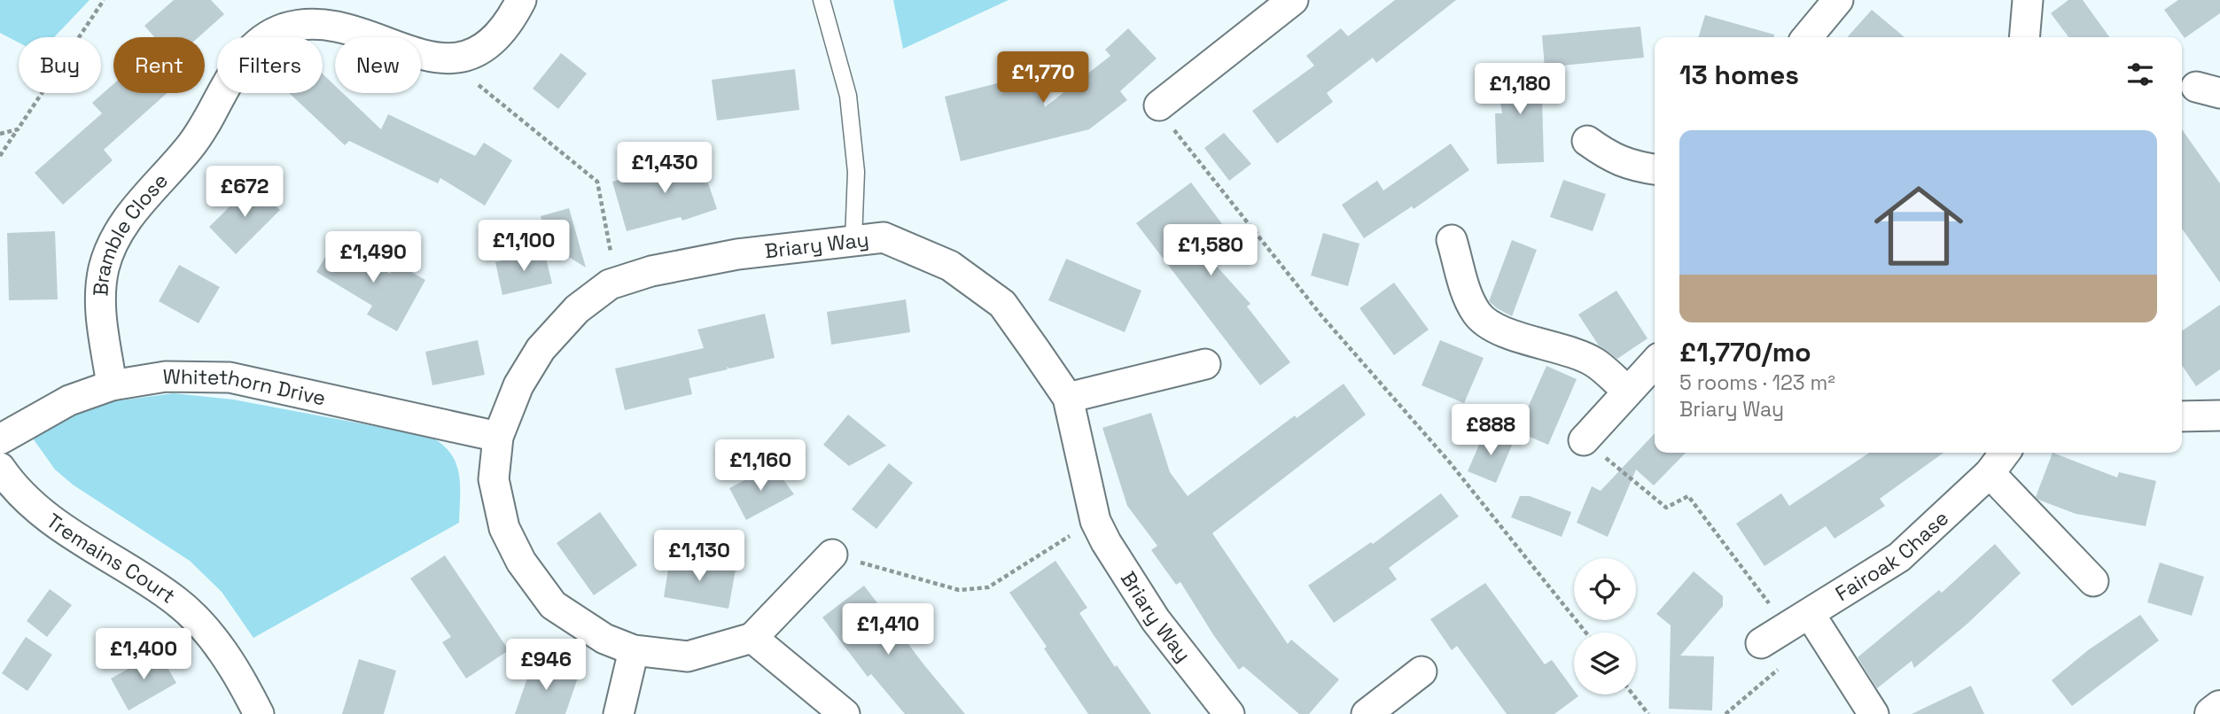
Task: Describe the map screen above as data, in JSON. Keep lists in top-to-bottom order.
{
  "streets": {
    "street": [
      "Bramble Close",
      "Briary Way",
      "Whitethorn Drive",
      "Fairoak Chase",
      "Tremains Court"
    ]
  },
  "crossings": [
    ["Bramble Close", "Whitethorn Drive"],
    ["Briary Way", "Whitethorn Drive"]
  ],
  "page": {
    "chip": [
      "Buy",
      "Rent",
      "Filters",
      "New"
    ],
    "heading": "13 homes",
    "price": [
      "£1,770",
      "£1,180",
      "£1,430",
      "£672",
      "£1,100",
      "£1,580",
      "£1,490",
      "£888",
      "£1,160",
      "£1,130",
      "£1,410",
      "£1,400",
      "£946"
    ],
    "list": [
      {
        "name": "£1,770/mo",
        "note": "5 rooms · 123 m² · Briary Way"
      }
    ]
  }
}
